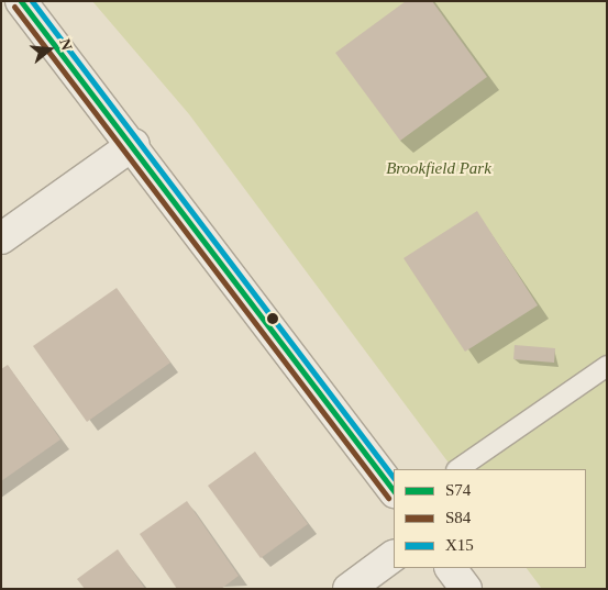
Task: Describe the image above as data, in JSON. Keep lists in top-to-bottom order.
{
  "parks": ["Brookfield Park"],
  "lines": ["transit line S74", "transit line X15", "transit line S84"],
  "legend": ["S74", "S84", "X15"],
  "north": "right"
}
